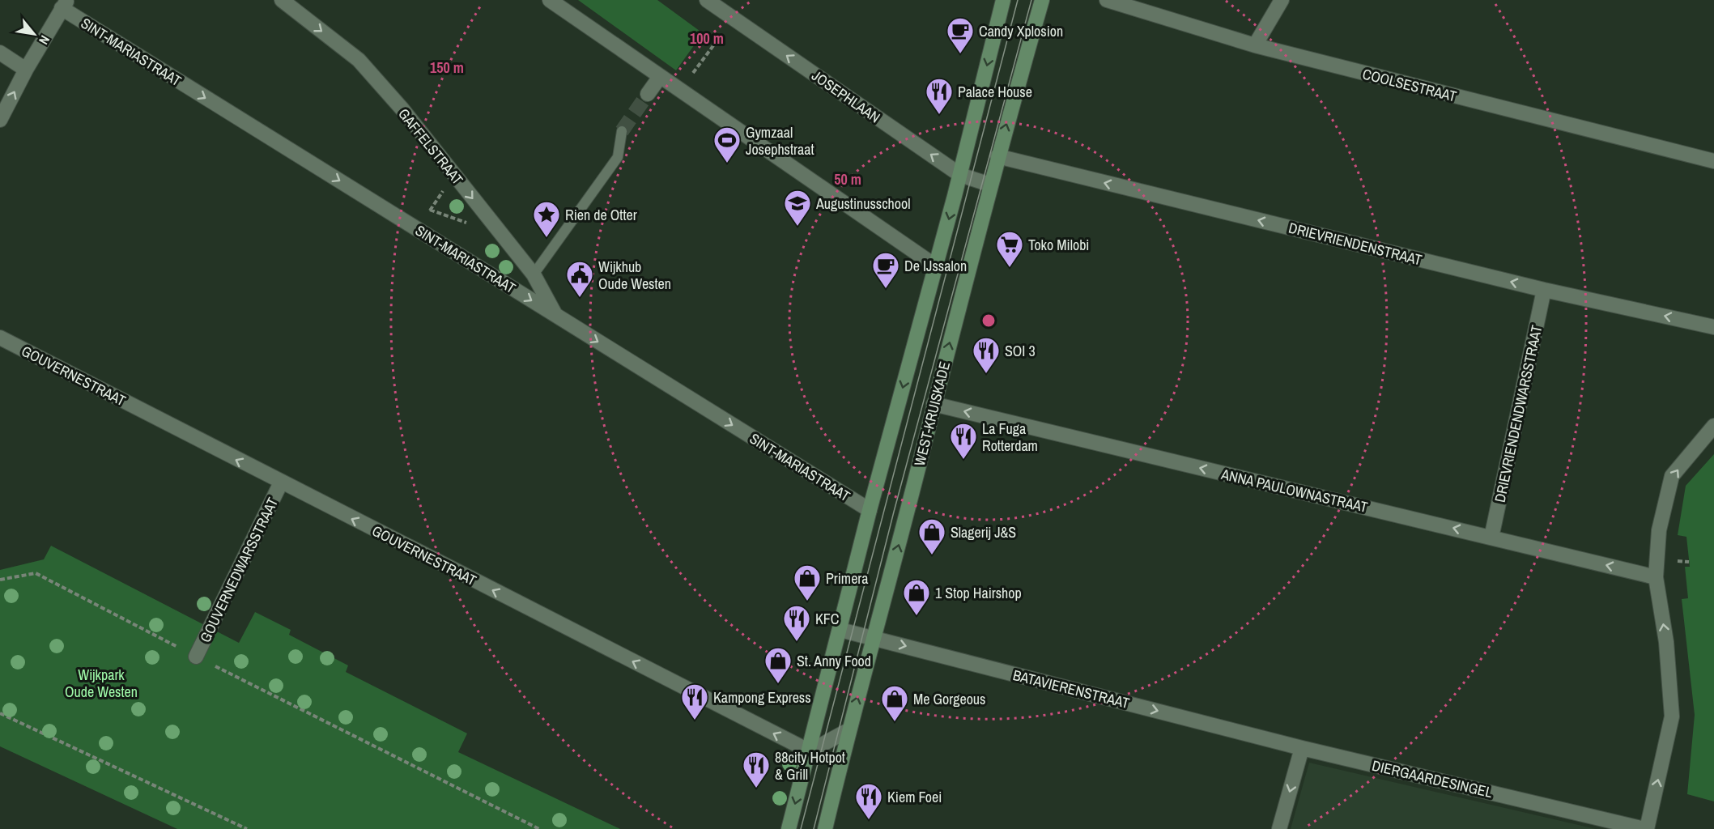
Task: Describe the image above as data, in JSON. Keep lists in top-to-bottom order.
{
  "streets": {
    "street": [
      "SINT-MARIASTRAAT",
      "COOLSESTRAAT",
      "JOSEPHLAAN",
      "GAFFELSTRAAT",
      "DRIEVRIENDENSTRAAT",
      "GOUVERNESTRAAT",
      "WEST-KRUISKADE",
      "DRIEVRIENDENDWARSSTRAAT",
      "ANNA PAULOWNASTRAAT",
      "GOUVERNEDWARSSTRAAT",
      "BATAVIERENSTRAAT",
      "DIERGAARDESINGEL"
    ]
  },
  "crossings": [
    ["SINT-MARIASTRAAT", "GAFFELSTRAAT"],
    ["JOSEPHLAAN", "WEST-KRUISKADE"],
    ["DRIEVRIENDENSTRAAT", "WEST-KRUISKADE"],
    ["DRIEVRIENDENSTRAAT", "DRIEVRIENDENDWARSSTRAAT"],
    ["GOUVERNESTRAAT", "GOUVERNEDWARSSTRAAT"],
    ["WEST-KRUISKADE", "ANNA PAULOWNASTRAAT"],
    ["WEST-KRUISKADE", "BATAVIERENSTRAAT"],
    ["DRIEVRIENDENDWARSSTRAAT", "ANNA PAULOWNASTRAAT"],
    ["ANNA PAULOWNASTRAAT", "DIERGAARDESINGEL"],
    ["BATAVIERENSTRAAT", "DIERGAARDESINGEL"]
  ],
  "one_way": [
    "SINT-MARIASTRAAT",
    "GAFFELSTRAAT",
    "DRIEVRIENDENSTRAAT",
    "GOUVERNESTRAAT",
    "ANNA PAULOWNASTRAAT",
    "BATAVIERENSTRAAT",
    "DIERGAARDESINGEL"
  ],
  "parks": ["Wijkpark Oude Westen"],
  "places": {
    "cafe": ["Candy Xplosion", "De IJssalon"],
    "restaurant": [
      "Palace House",
      "SOI 3",
      "La Fuga Rotterdam",
      "KFC",
      "Kampong Express",
      "88city Hotpot & Grill",
      "Kiem Foei"
    ],
    "sports": ["Gymzaal Josephstraat"],
    "school or university": ["Augustinusschool"],
    "place": ["Rien de Otter"],
    "supermarket": ["Toko Milobi"],
    "public building": ["Wijkhub Oude Westen"],
    "shop": [
      "Slagerij J&S",
      "Primera",
      "1 Stop Hairshop",
      "St. Anny Food",
      "Me Gorgeous"
    ]
  },
  "north": "bottom right",
  "rings": ["100 m", "150 m", "50 m"]
}
